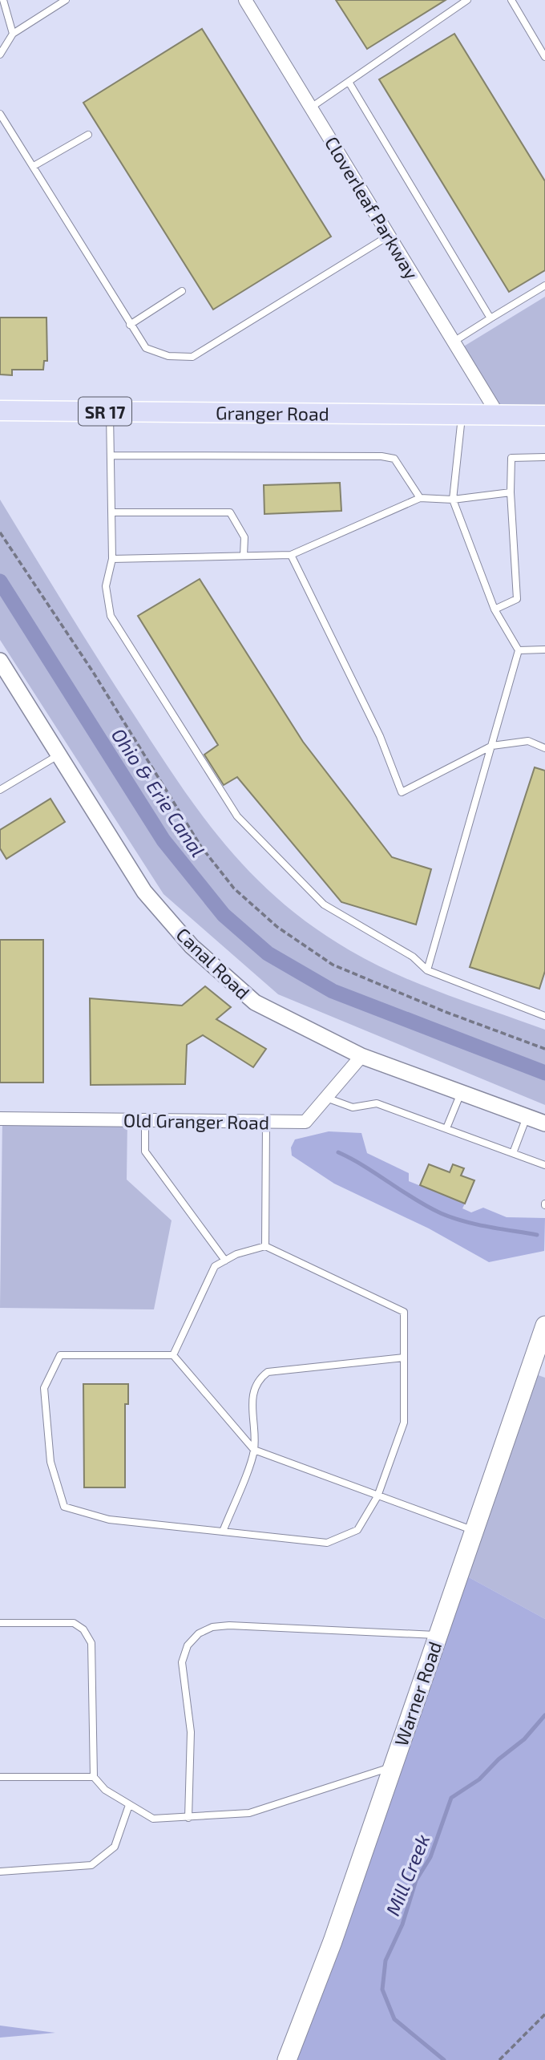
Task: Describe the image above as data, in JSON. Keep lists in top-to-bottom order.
{
  "streets": {
    "main road": ["SR 17", "Granger Road", "Warner Road"],
    "street": ["Cloverleaf Parkway", "Canal Road", "Old Granger Road"]
  },
  "crossings": [
    ["Cloverleaf Parkway", "Granger Road"],
    ["Canal Road", "Old Granger Road"]
  ],
  "water": ["Ohio & Erie Canal", "Mill Creek"]
}
